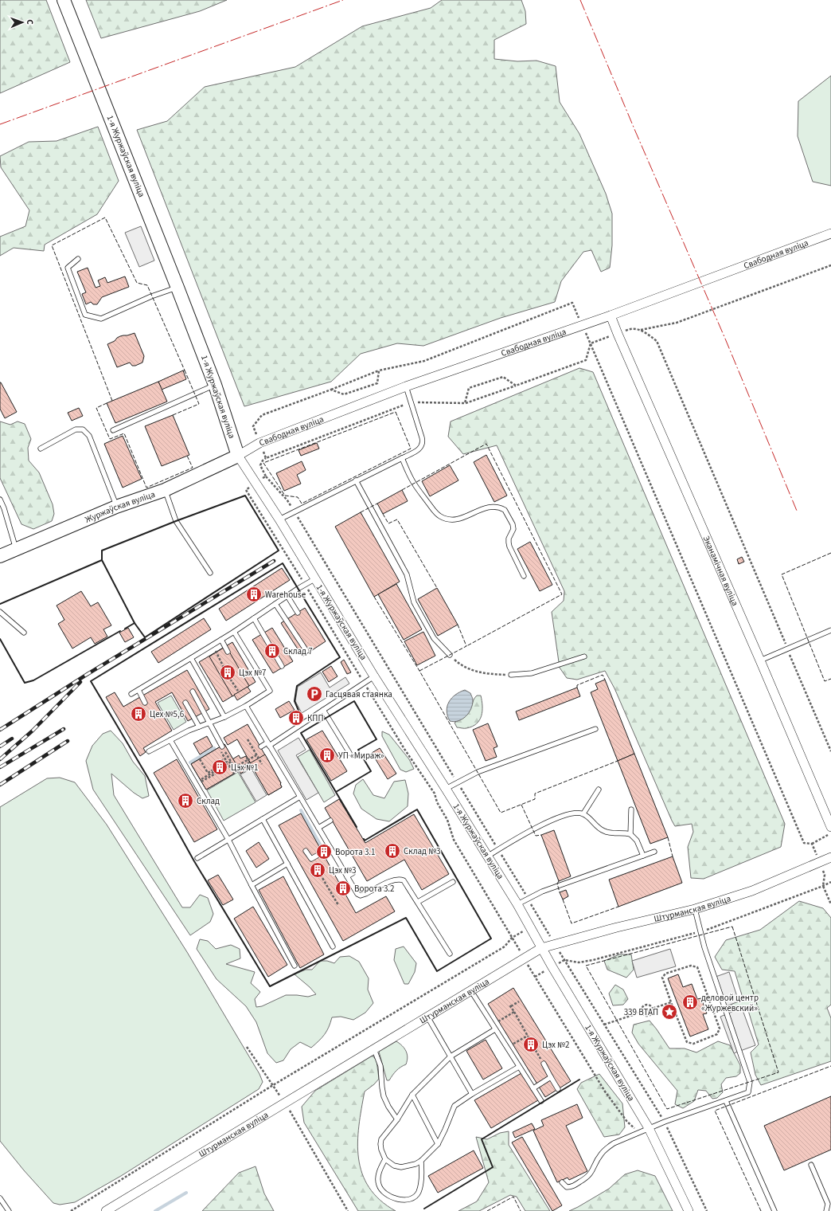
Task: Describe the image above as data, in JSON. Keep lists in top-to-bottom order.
{
  "streets": {
    "street": [
      "1-я Журжаўская вуліца",
      "Свабодная вуліца",
      "Журжаўская вуліца",
      "Эканамічная вуліца",
      "Штурманская вуліца"
    ]
  },
  "crossings": [
    ["1-я Журжаўская вуліца", "Свабодная вуліца"],
    ["1-я Журжаўская вуліца", "Журжаўская вуліца"],
    ["1-я Журжаўская вуліца", "Штурманская вуліца"],
    ["Свабодная вуліца", "Журжаўская вуліца"],
    ["Свабодная вуліца", "Эканамічная вуліца"]
  ],
  "places": {
    "building": [
      "Warehouse",
      "Склад 7",
      "Цэх №7",
      "Цех №5,6",
      "КПП",
      "УП «Мираж»",
      "Цэх №1",
      "Склад",
      "Склад №3",
      "Ворота 3.1",
      "Цэх №3",
      "Ворота 3.2",
      "деловой центр «Журжевский»",
      "Цэх №2"
    ],
    "parking": ["Гасцявая стаянка"],
    "place": ["339 ВТАП"]
  },
  "north": "right"
}
